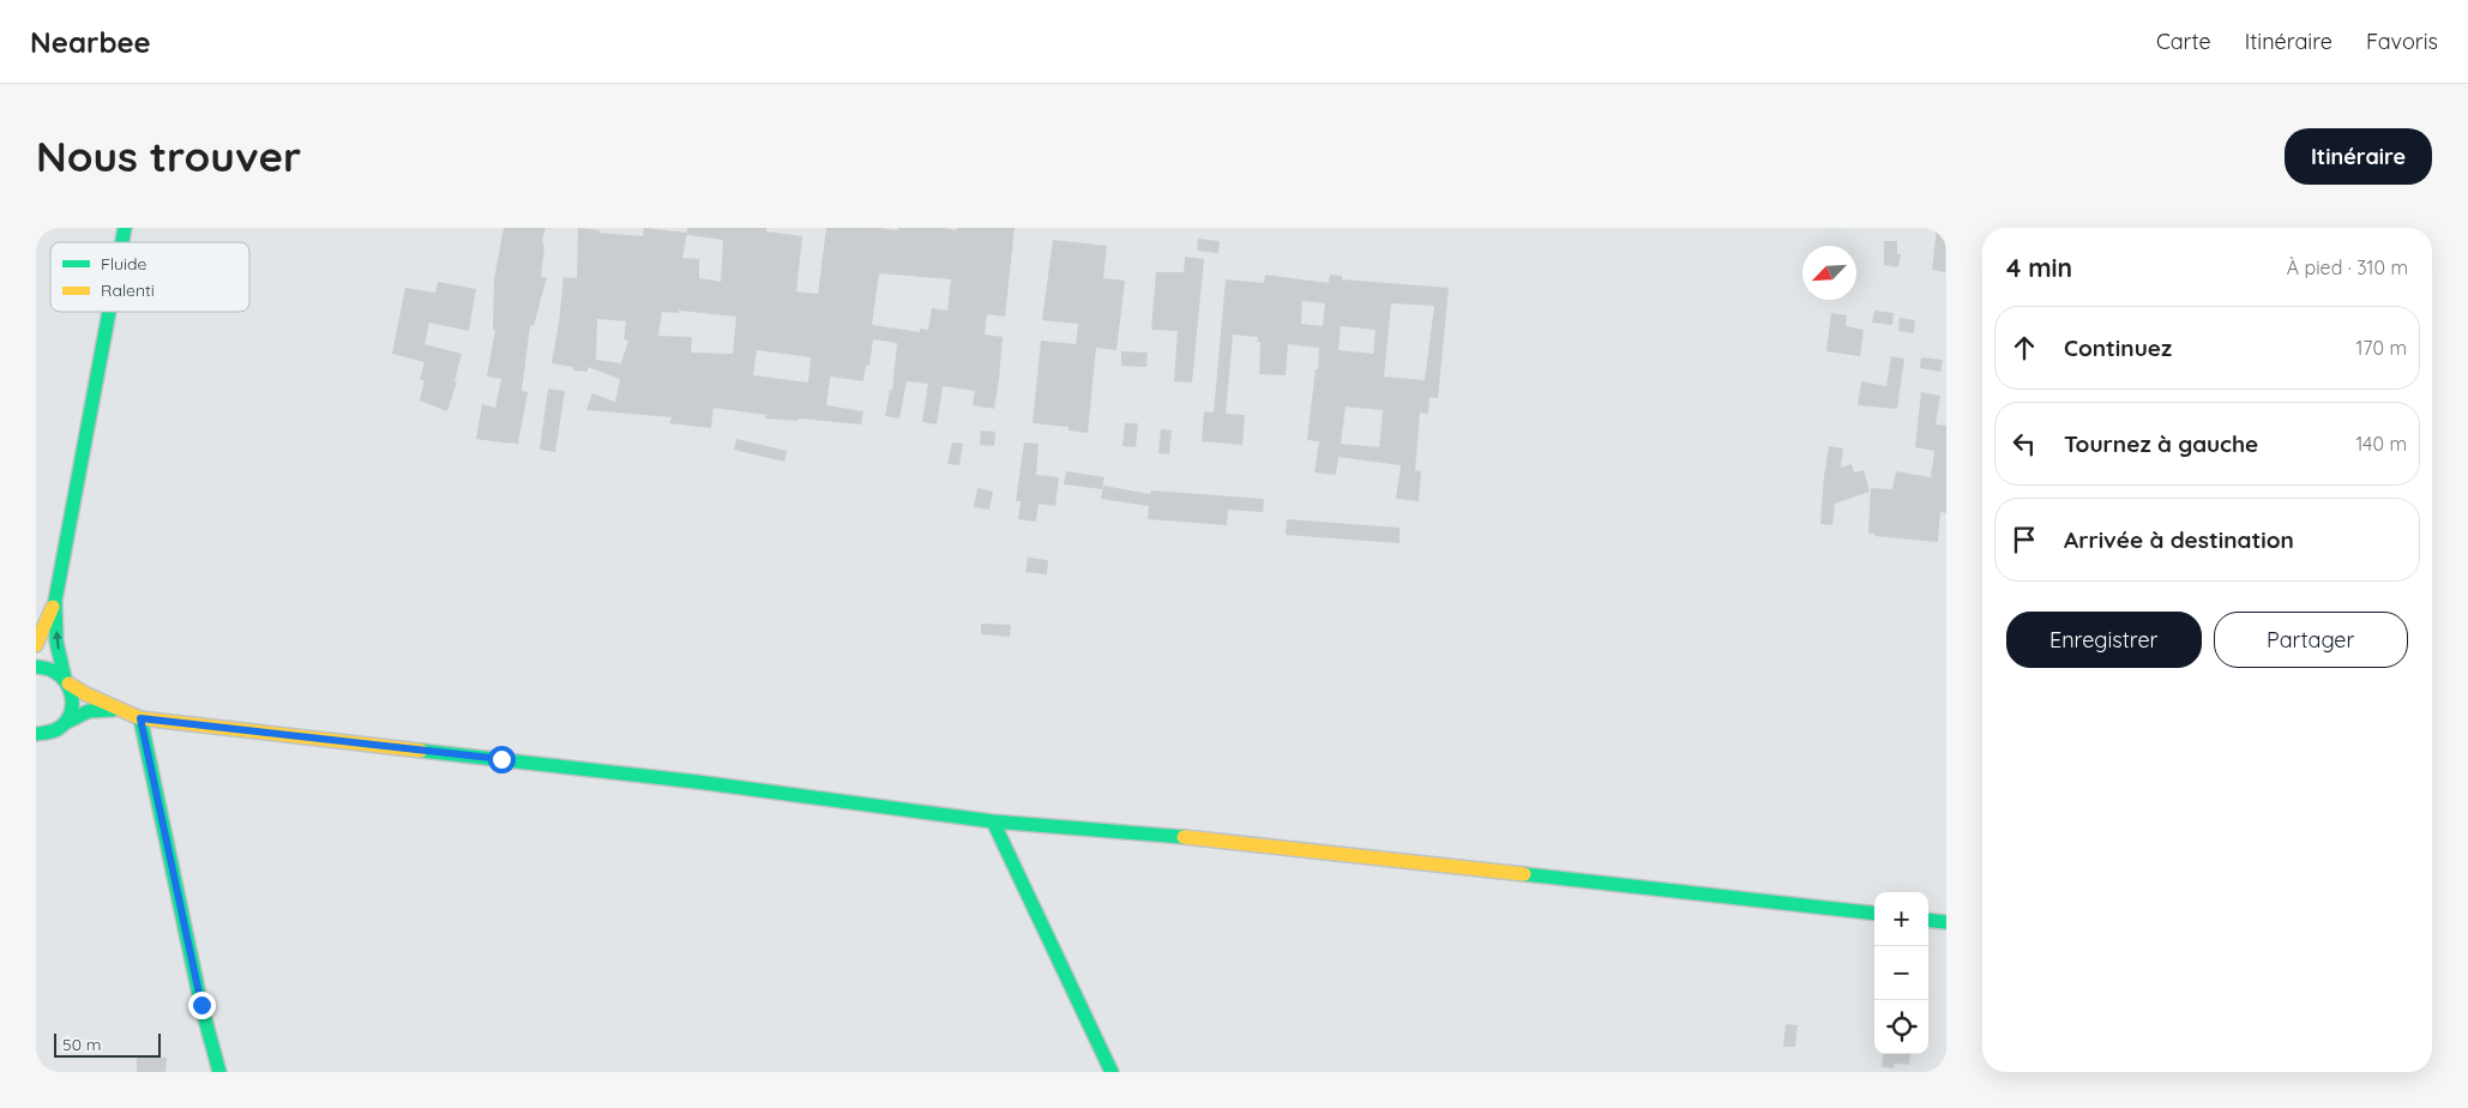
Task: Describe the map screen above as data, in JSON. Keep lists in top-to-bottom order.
{
  "legend": ["Fluide", "Ralenti"],
  "scale_bar": "50 m",
  "north": "bottom left",
  "page": {
    "header": "Nearbee",
    "nav": ["Carte", "Itinéraire", "Favoris"],
    "buttons": [
      "Itinéraire",
      ["Enregistrer", "Partager"]
    ],
    "title": "Nous trouver",
    "heading": ["4 min", "À pied · 310 m"],
    "list": [
      ["Continuez", "170 m"],
      ["Tournez à gauche", "140 m"],
      "Arrivée à destination"
    ],
    "map_buttons": ["+", "−"],
    "scale": "50 m"
  }
}
